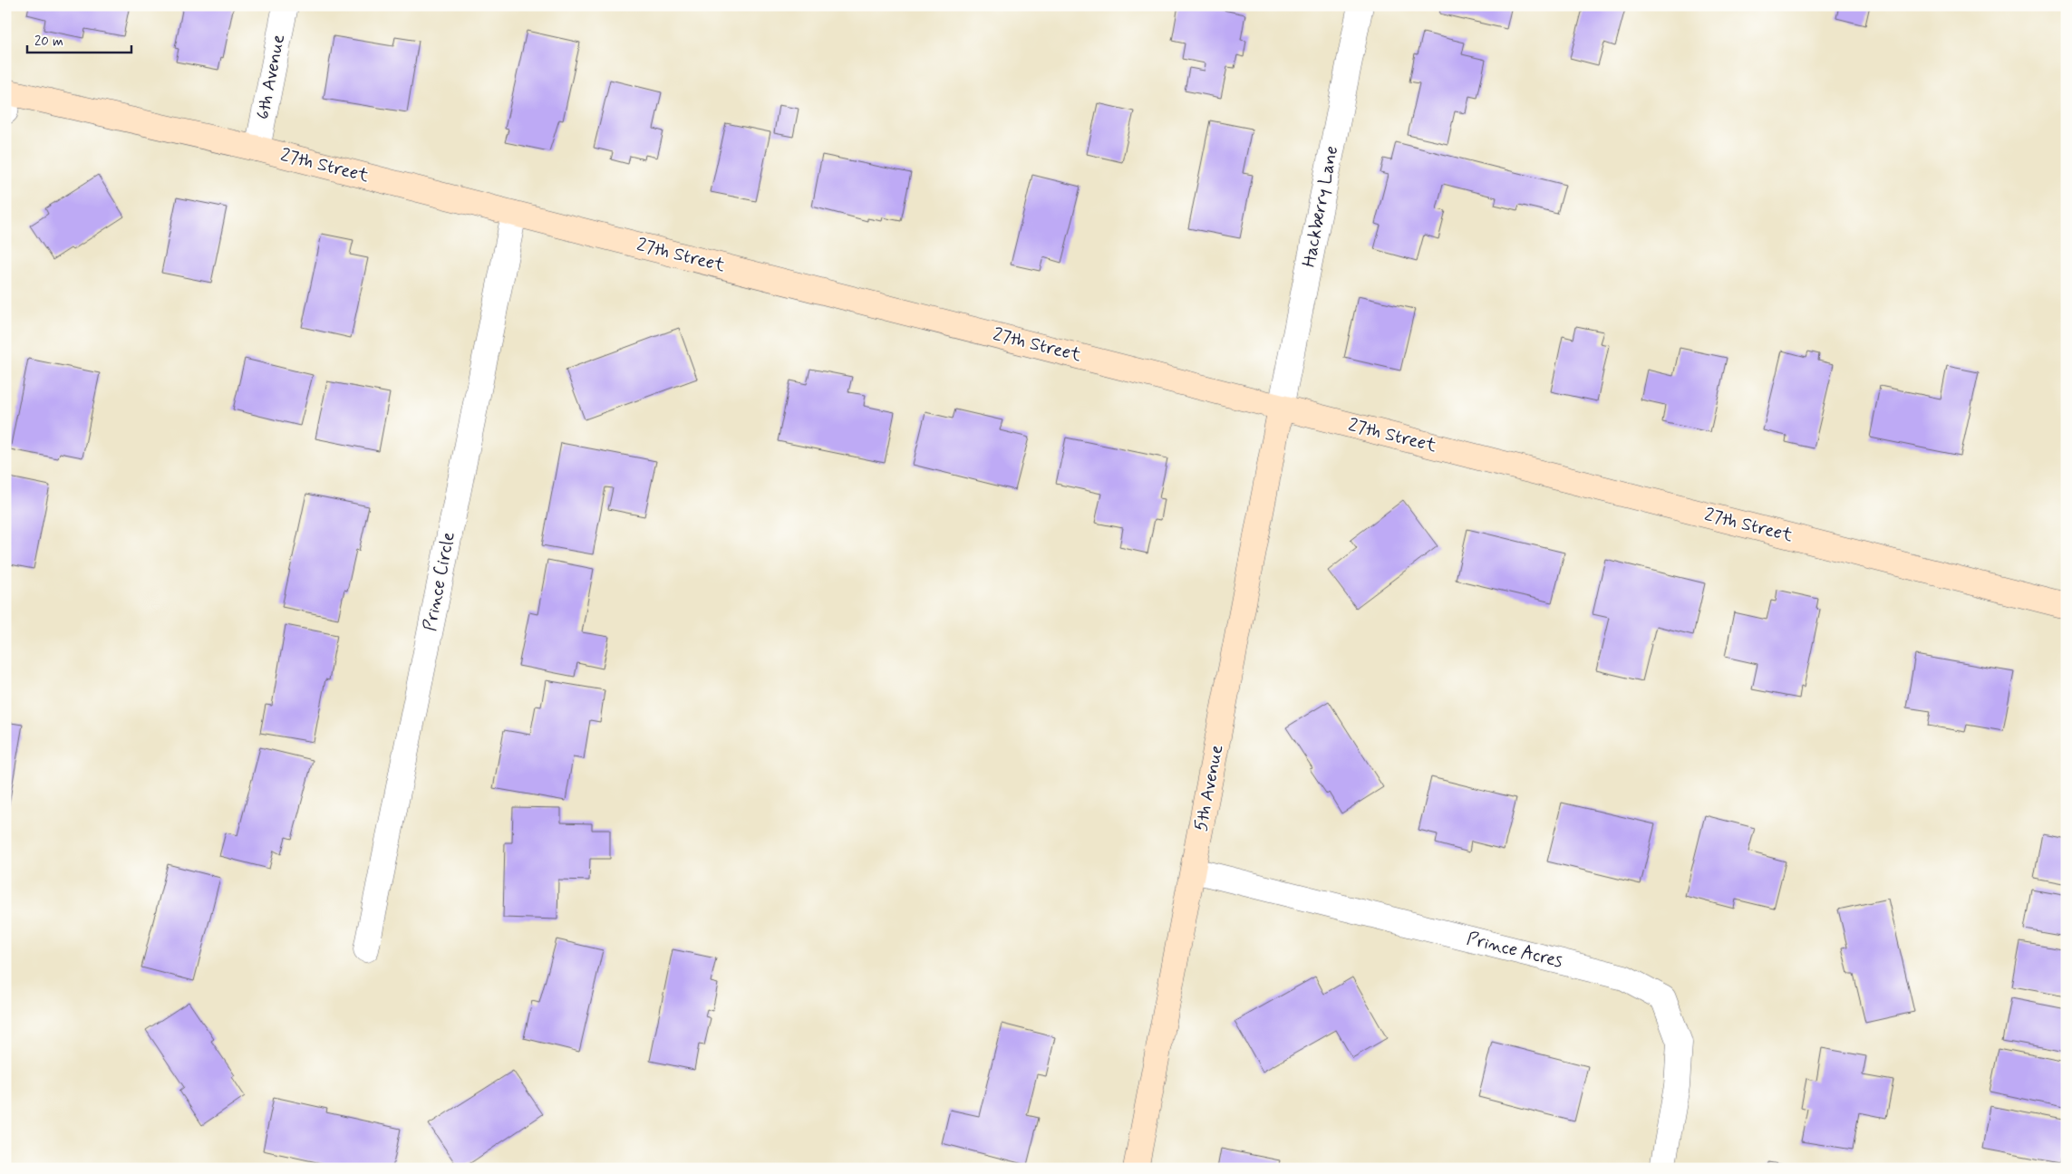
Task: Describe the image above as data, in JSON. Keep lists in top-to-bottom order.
{
  "streets": {
    "street": [
      "6th Avenue",
      "27th Street",
      "Hackberry Lane",
      "Prince Circle",
      "5th Avenue",
      "Prince Acres"
    ]
  },
  "crossings": [
    ["6th Avenue", "27th Street"],
    ["27th Street", "Hackberry Lane"],
    ["27th Street", "Prince Circle"],
    ["27th Street", "5th Avenue"],
    ["Hackberry Lane", "5th Avenue"],
    ["5th Avenue", "Prince Acres"]
  ],
  "scale_bar": "20 m"
}
